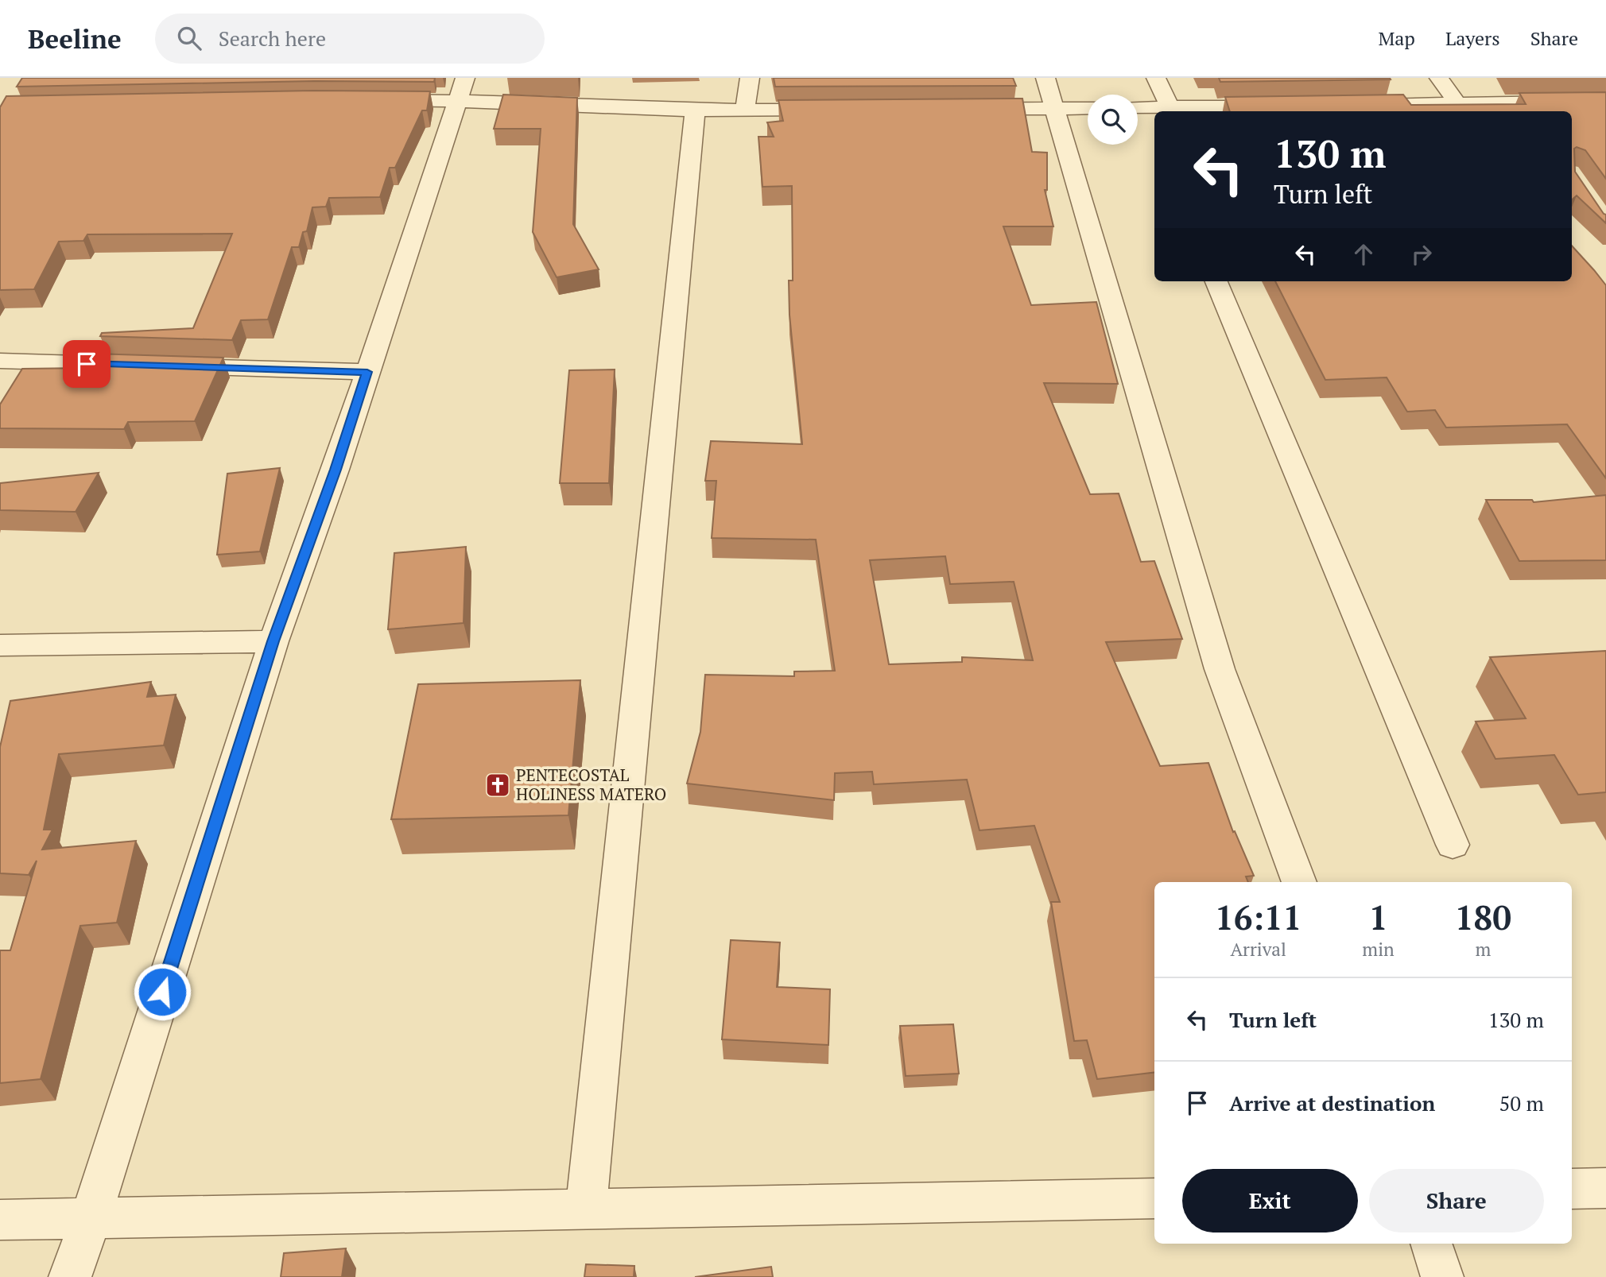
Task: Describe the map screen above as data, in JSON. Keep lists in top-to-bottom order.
{
  "places": {
    "church": ["PENTECOSTAL HOLINESS MATERO"]
  },
  "page": {
    "header": "Beeline",
    "search": "Search here",
    "nav": ["Map", "Layers", "Share"],
    "turn": ["130 m", "Turn left"],
    "eta": [
      "16:11",
      "Arrival",
      "1",
      "min",
      "180",
      "m"
    ],
    "list": [
      {
        "name": "Turn left",
        "value": "130 m"
      },
      {
        "name": "Arrive at destination",
        "value": "50 m"
      }
    ],
    "buttons": ["Exit", "Share"]
  }
}
